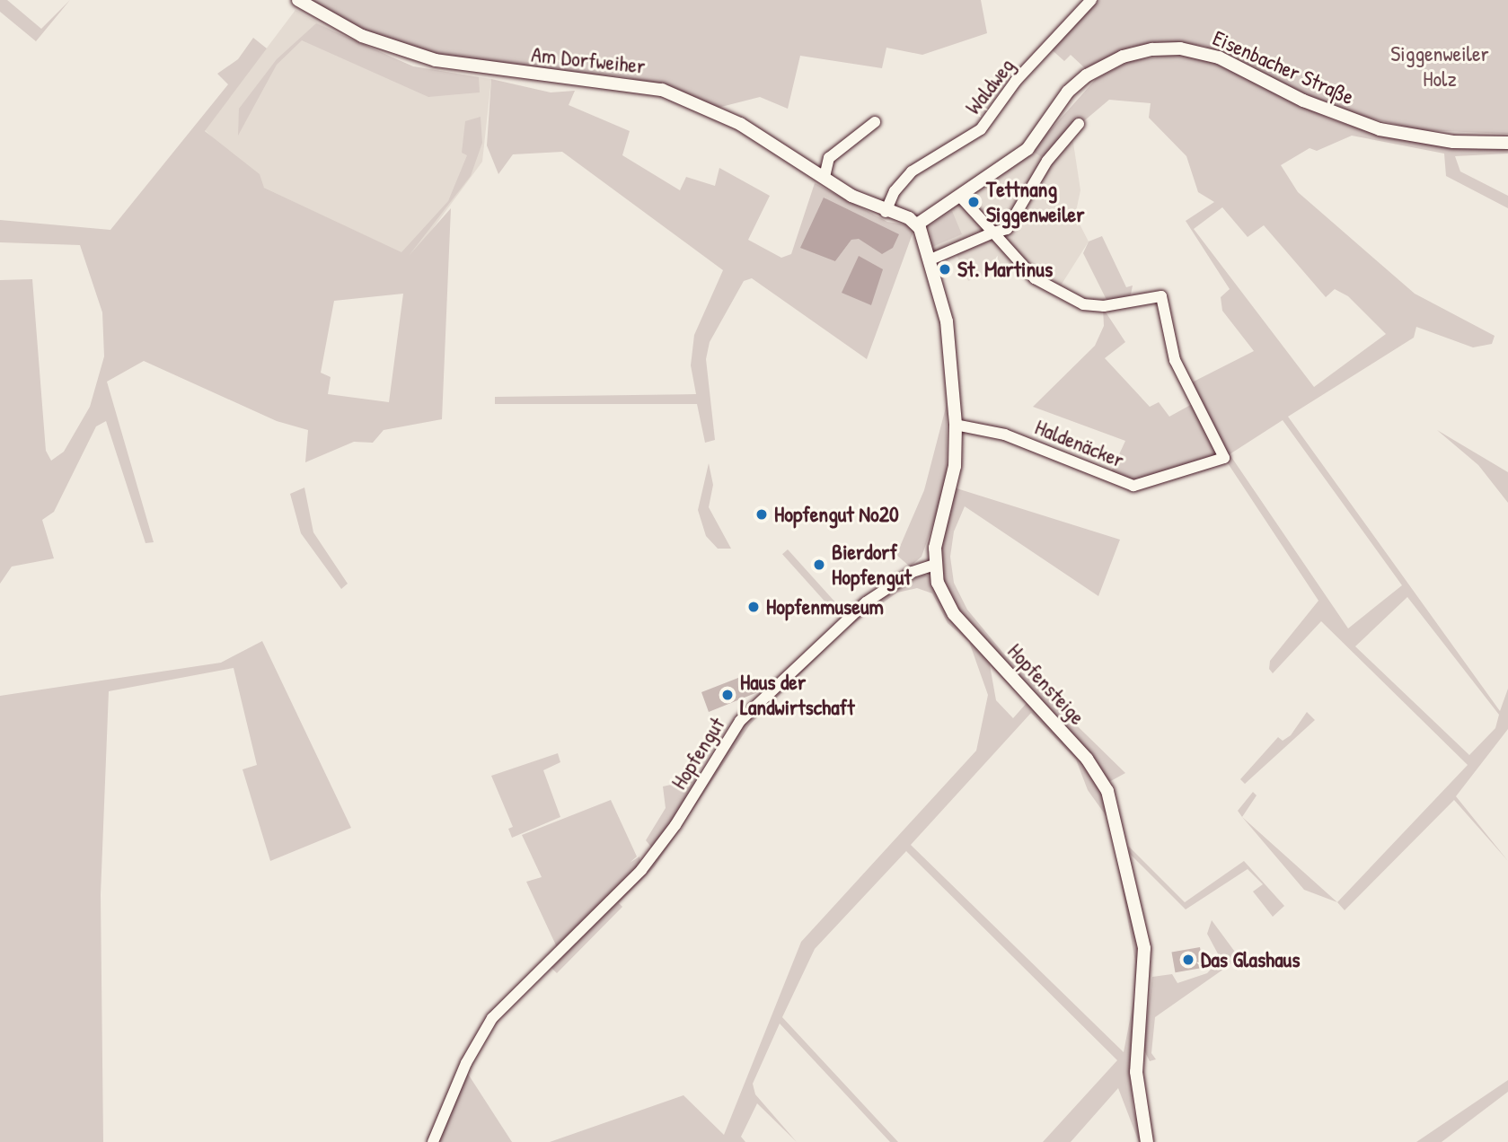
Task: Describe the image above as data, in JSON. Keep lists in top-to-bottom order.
{
  "streets": {
    "street": [
      "Am Dorfweiher",
      "Eisenbacher Straße",
      "Waldweg",
      "Haldenäcker",
      "Hopfensteige",
      "Hopfengut"
    ]
  },
  "crossings": [
    ["Am Dorfweiher", "Eisenbacher Straße"],
    ["Am Dorfweiher", "Waldweg"],
    ["Hopfensteige", "Hopfengut"]
  ],
  "parks": ["Siggenweiler Holz"],
  "places": [
    "Tettnang Siggenweiler",
    "St. Martinus",
    "Hopfengut No20",
    "Bierdorf Hopfengut",
    "Hopfenmuseum",
    "Haus der Landwirtschaft",
    "Das Glashaus"
  ]
}
